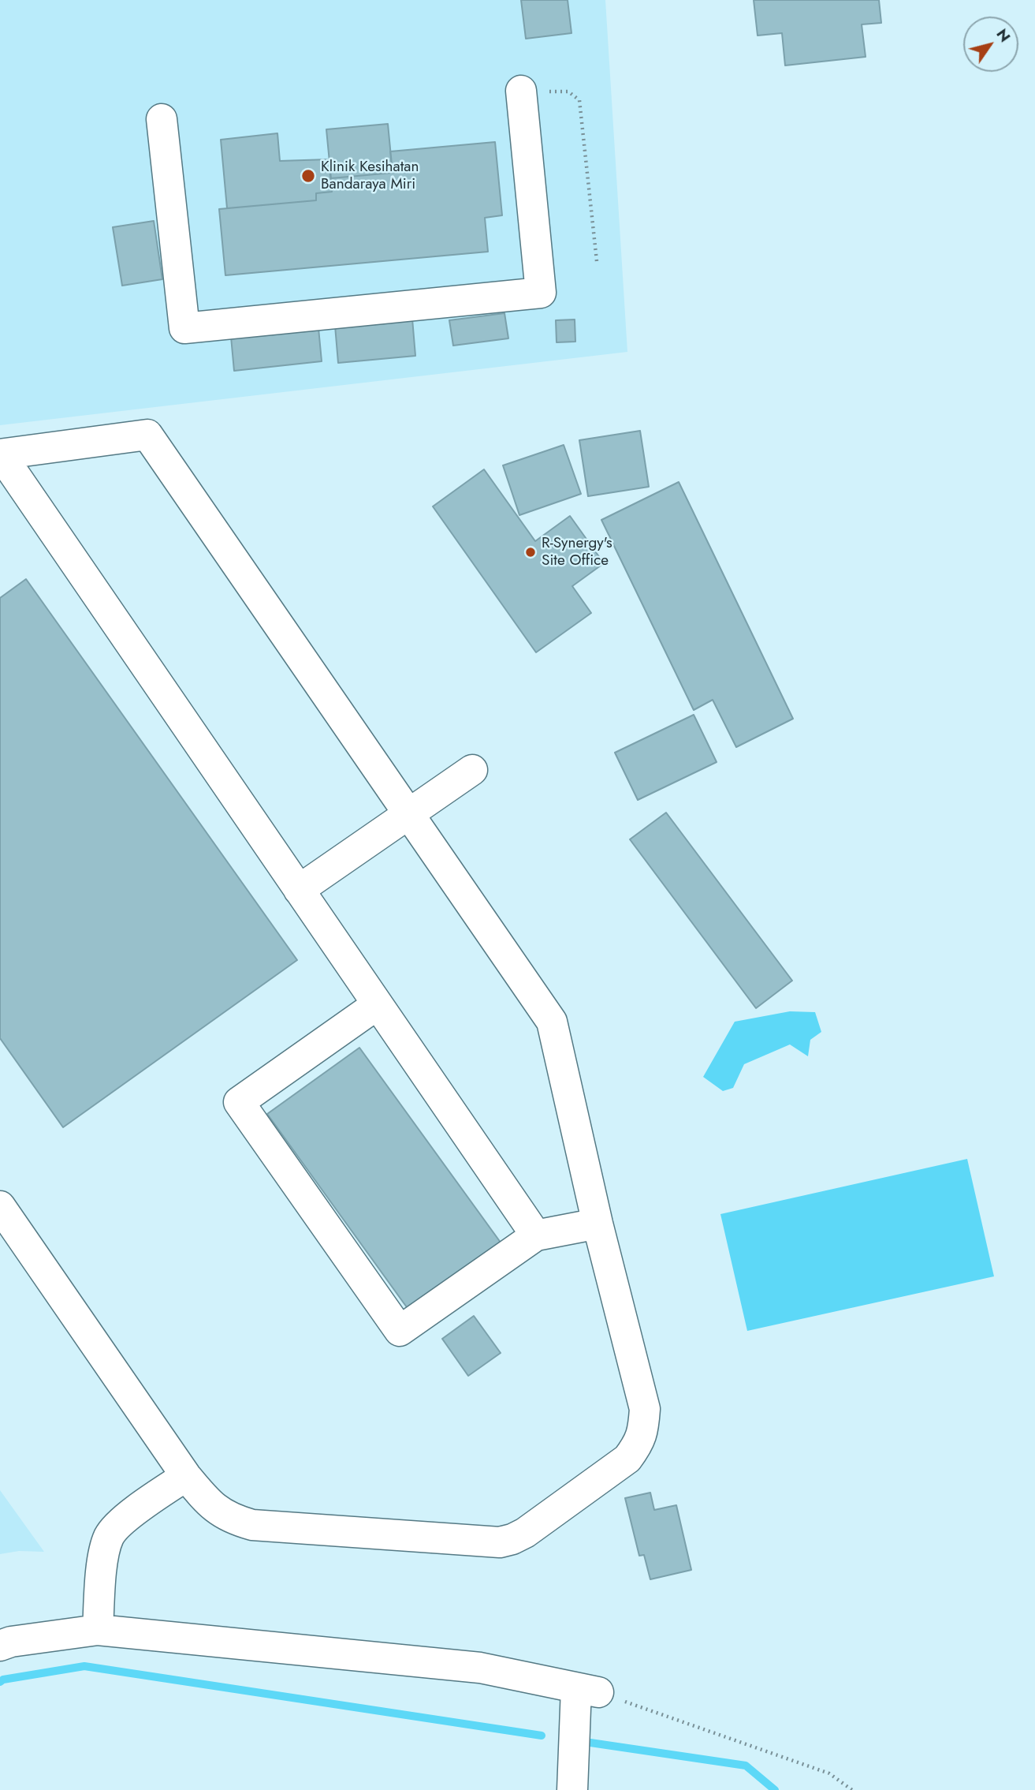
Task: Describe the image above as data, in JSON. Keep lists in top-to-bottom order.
{
  "places": ["Klinik Kesihatan Bandaraya Miri", "R-Synergy's Site Office"],
  "north": "top right"
}
